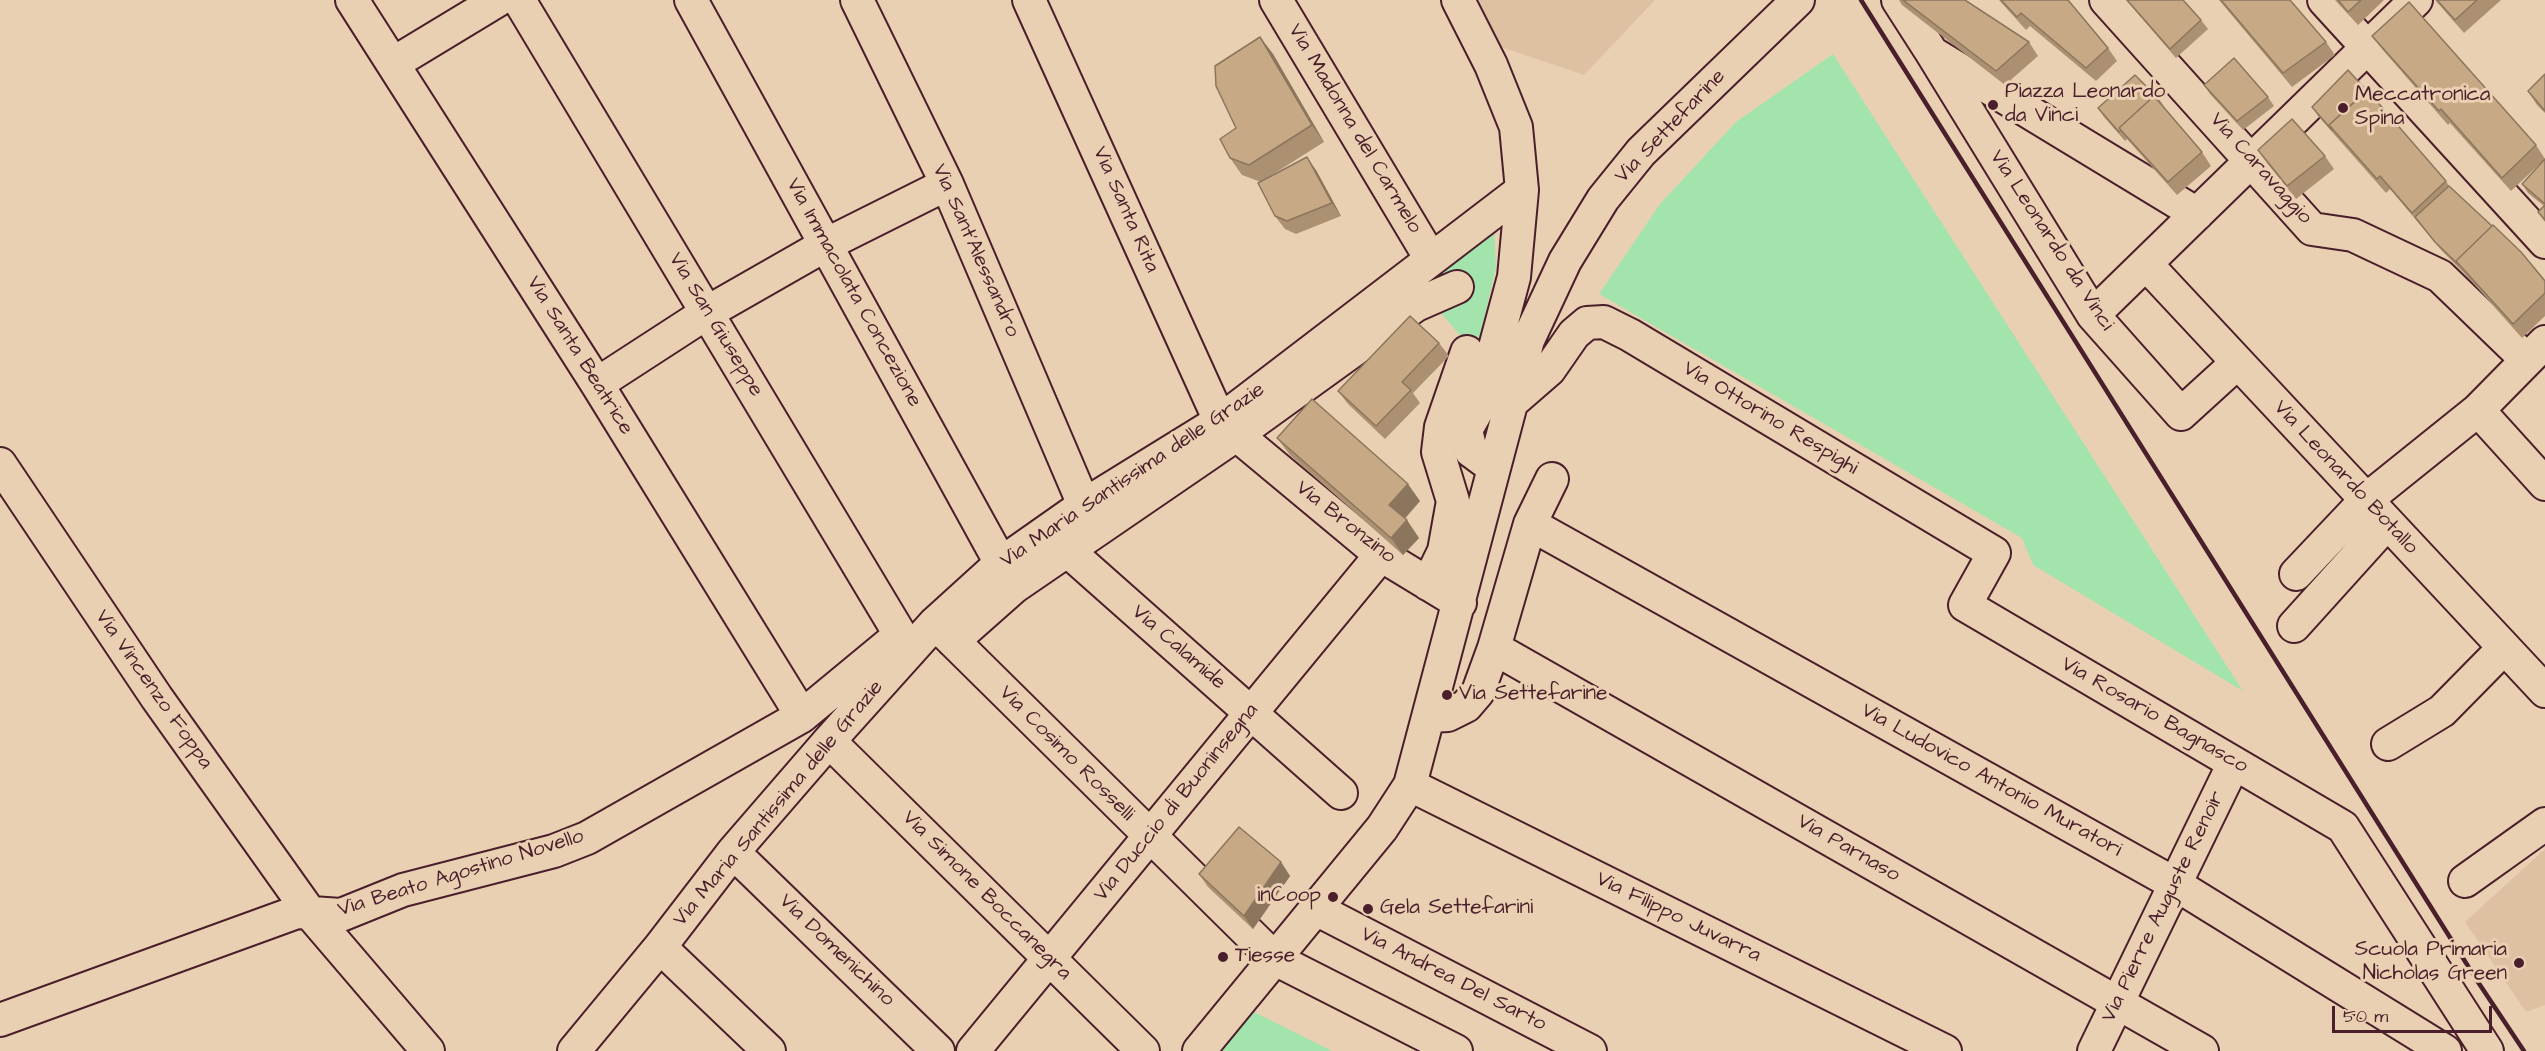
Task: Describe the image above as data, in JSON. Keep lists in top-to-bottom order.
{
  "streets": {
    "street": [
      "Via Settefarine",
      "Via Madonna del Carmelo",
      "Via Caravaggio",
      "Via Santa Rita",
      "Via Leonardo da Vinci",
      "Via Sant'Alessandro",
      "Via Immacolata Concezione",
      "Via San Giuseppe",
      "Via Santa Beatrice",
      "Via Ottorino Respighi",
      "Via Maria Santissima delle Grazie",
      "Via Leonardo Botallo",
      "Via Bronzino",
      "Via Calamide",
      "Via Vincenzo Foppa",
      "Via Rosario Bagnasco",
      "Via Cosimo Rosselli",
      "Via Ludovico Antonio Muratori",
      "Via Duccio di Buoninsegna",
      "Via Parnaso",
      "Via Beato Agostino Novello",
      "Via Simone Boccanegra",
      "Via Pierre Auguste Renoir",
      "Via Filippo Juvarra",
      "Via Domenichino",
      "Via Andrea Del Sarto"
    ]
  },
  "crossings": [
    ["Via Settefarine", "Via Ottorino Respighi"],
    ["Via Settefarine", "Via Bronzino"],
    ["Via Settefarine", "Via Cosimo Rosselli"],
    ["Via Settefarine", "Via Filippo Juvarra"],
    ["Via Settefarine", "Via Andrea Del Sarto"],
    ["Via Madonna del Carmelo", "Via Maria Santissima delle Grazie"],
    ["Via Santa Rita", "Via Maria Santissima delle Grazie"],
    ["Via Santa Rita", "Via Bronzino"],
    ["Via Leonardo da Vinci", "Via Leonardo Botallo"],
    ["Via Sant'Alessandro", "Via Maria Santissima delle Grazie"],
    ["Via Immacolata Concezione", "Via Maria Santissima delle Grazie"],
    ["Via San Giuseppe", "Via Maria Santissima delle Grazie"],
    ["Via Santa Beatrice", "Via Maria Santissima delle Grazie"],
    ["Via Santa Beatrice", "Via Beato Agostino Novello"],
    ["Via Ottorino Respighi", "Via Rosario Bagnasco"],
    ["Via Maria Santissima delle Grazie", "Via Bronzino"],
    ["Via Maria Santissima delle Grazie", "Via Calamide"],
    ["Via Maria Santissima delle Grazie", "Via Cosimo Rosselli"],
    ["Via Maria Santissima delle Grazie", "Via Beato Agostino Novello"],
    ["Via Maria Santissima delle Grazie", "Via Simone Boccanegra"],
    ["Via Maria Santissima delle Grazie", "Via Domenichino"],
    ["Via Bronzino", "Via Duccio di Buoninsegna"],
    ["Via Calamide", "Via Duccio di Buoninsegna"],
    ["Via Vincenzo Foppa", "Via Beato Agostino Novello"],
    ["Via Rosario Bagnasco", "Via Pierre Auguste Renoir"],
    ["Via Cosimo Rosselli", "Via Duccio di Buoninsegna"],
    ["Via Ludovico Antonio Muratori", "Via Pierre Auguste Renoir"],
    ["Via Duccio di Buoninsegna", "Via Simone Boccanegra"],
    ["Via Parnaso", "Via Pierre Auguste Renoir"]
  ],
  "places": [
    "Piazza Leonardo da Vinci",
    "Meccatronica Spina",
    "Via Settefarine",
    "inCoop",
    "Gela Settefarini",
    "Tiesse",
    "Scuola Primaria Nicholas Green"
  ],
  "scale_bar": "50 m"
}
